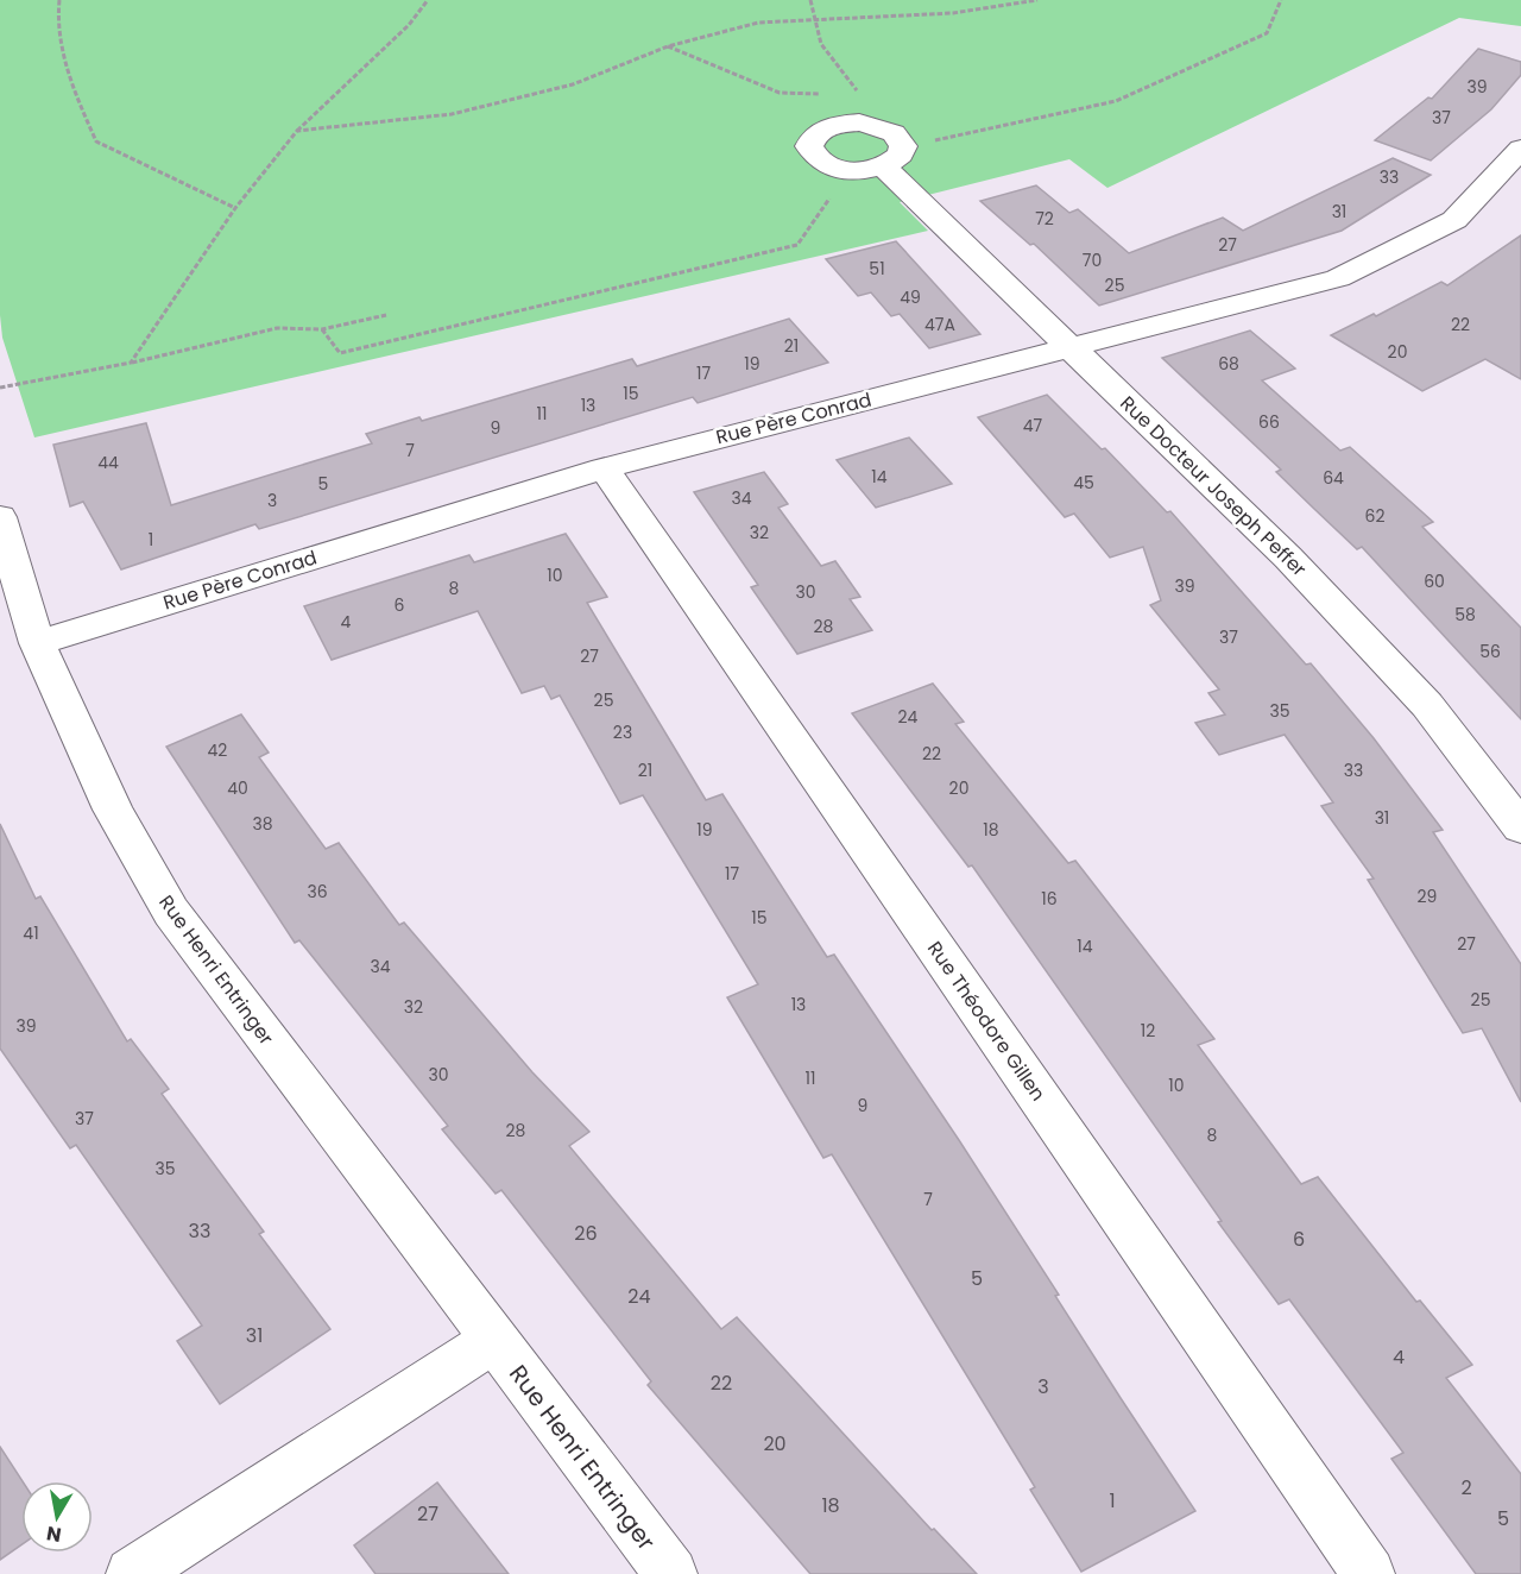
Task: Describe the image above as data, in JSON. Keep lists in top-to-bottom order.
{
  "streets": {
    "street": [
      "Rue Père Conrad",
      "Rue Docteur Joseph Peffer",
      "Rue Henri Entringer",
      "Rue Théodore Gillen"
    ]
  },
  "crossings": [
    ["Rue Père Conrad", "Rue Docteur Joseph Peffer"],
    ["Rue Père Conrad", "Rue Henri Entringer"],
    ["Rue Père Conrad", "Rue Théodore Gillen"]
  ],
  "house_numbers": [
    "39",
    "37",
    "33",
    "31",
    "72",
    "27",
    "70",
    "51",
    "25",
    "49",
    "47A",
    "22",
    "21",
    "20",
    "19",
    "68",
    "17",
    "15",
    "13",
    "11",
    "66",
    "47",
    "9",
    "7",
    "44",
    "14",
    "64",
    "45",
    "5",
    "34",
    "3",
    "62",
    "32",
    "1",
    "10",
    "60",
    "39",
    "8",
    "30",
    "6",
    "58",
    "4",
    "28",
    "37",
    "56",
    "27",
    "25",
    "35",
    "24",
    "23",
    "42",
    "22",
    "21",
    "33",
    "40",
    "20",
    "31",
    "38",
    "19",
    "18",
    "17",
    "36",
    "29",
    "16",
    "15",
    "41",
    "27",
    "14",
    "34",
    "25",
    "13",
    "32",
    "39",
    "12",
    "30",
    "11",
    "10",
    "9",
    "37",
    "28",
    "8",
    "35",
    "7",
    "33",
    "26",
    "6",
    "5",
    "24",
    "31",
    "4",
    "22",
    "3",
    "20",
    "2",
    "1",
    "18",
    "27",
    "5"
  ],
  "north": "bottom"
}
